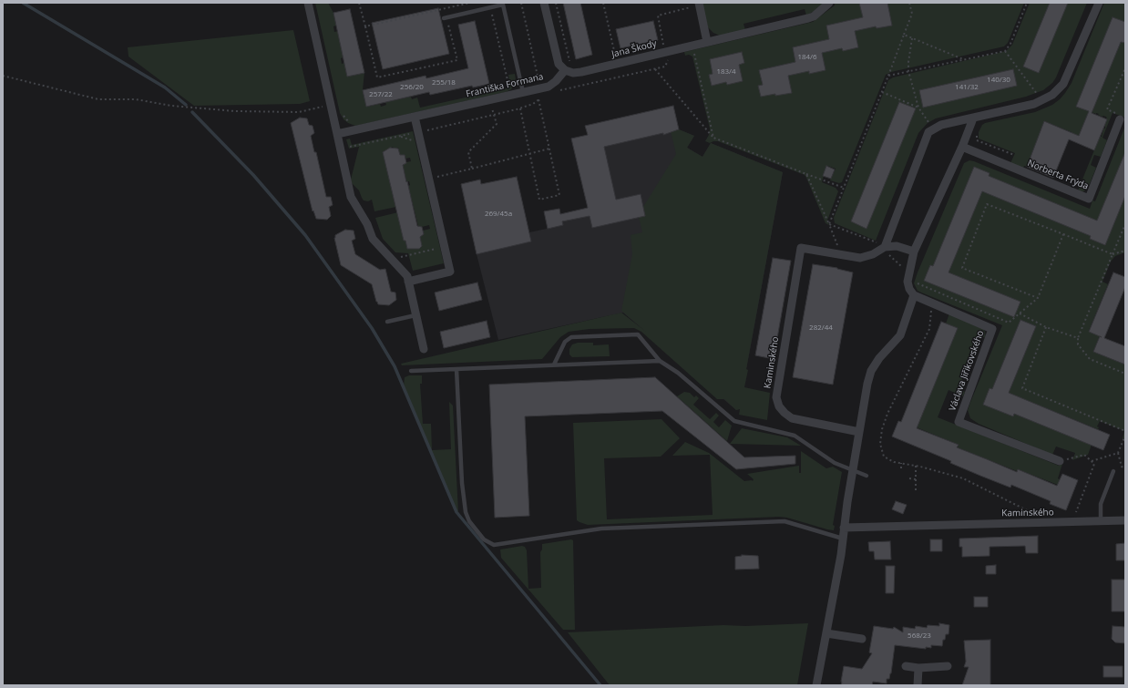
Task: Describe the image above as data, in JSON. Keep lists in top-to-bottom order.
{
  "streets": {
    "street": [
      "Jana Škody",
      "Františka Formana",
      "Norberta Frýda",
      "Kaminského",
      "Václava Jiřikovského"
    ]
  },
  "crossings": [
    ["Jana Škody", "Františka Formana"]
  ],
  "house_numbers": [
    "184/6",
    "183/4",
    "140/30",
    "255/18",
    "256/20",
    "141/32",
    "257/22",
    "269/45a",
    "282/44",
    "568/23"
  ]
}
